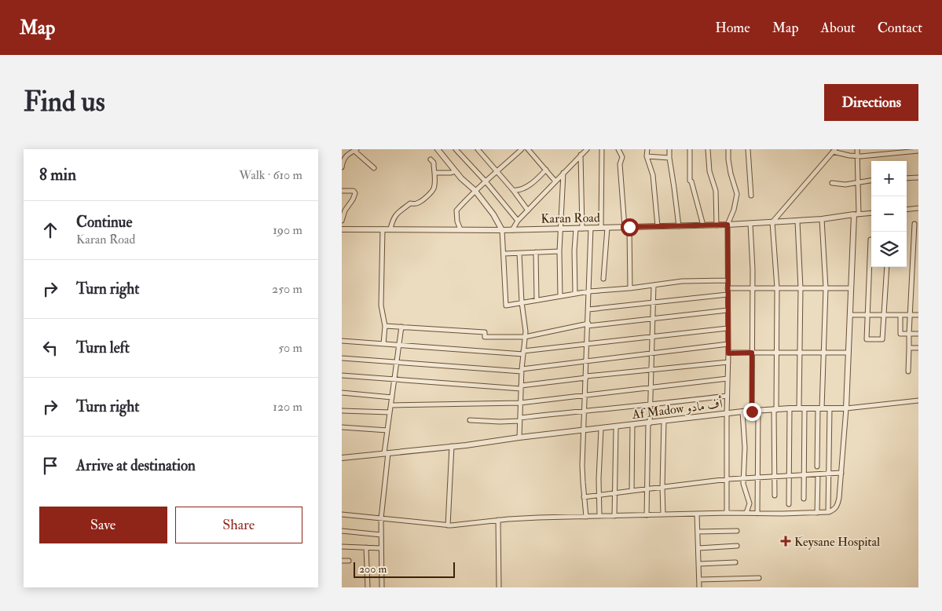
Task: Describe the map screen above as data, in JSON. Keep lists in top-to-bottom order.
{
  "streets": {
    "street": ["Karan Road", "Af Madow أف مادو"]
  },
  "places": {
    "health": ["Keysane Hospital"]
  },
  "scale_bar": "200 m",
  "page": {
    "header": "Map",
    "nav": [
      "Home",
      "Map",
      "About",
      "Contact"
    ],
    "buttons": [
      "Directions",
      ["Save", "Share"]
    ],
    "title": "Find us",
    "heading": ["8 min", "Walk · 610 m"],
    "map_buttons": ["+", "−"],
    "list": [
      ["Continue", "Karan Road", "190 m"],
      ["Turn right", "250 m"],
      ["Turn left", "50 m"],
      ["Turn right", "120 m"],
      "Arrive at destination"
    ],
    "scale": "200 m"
  }
}
